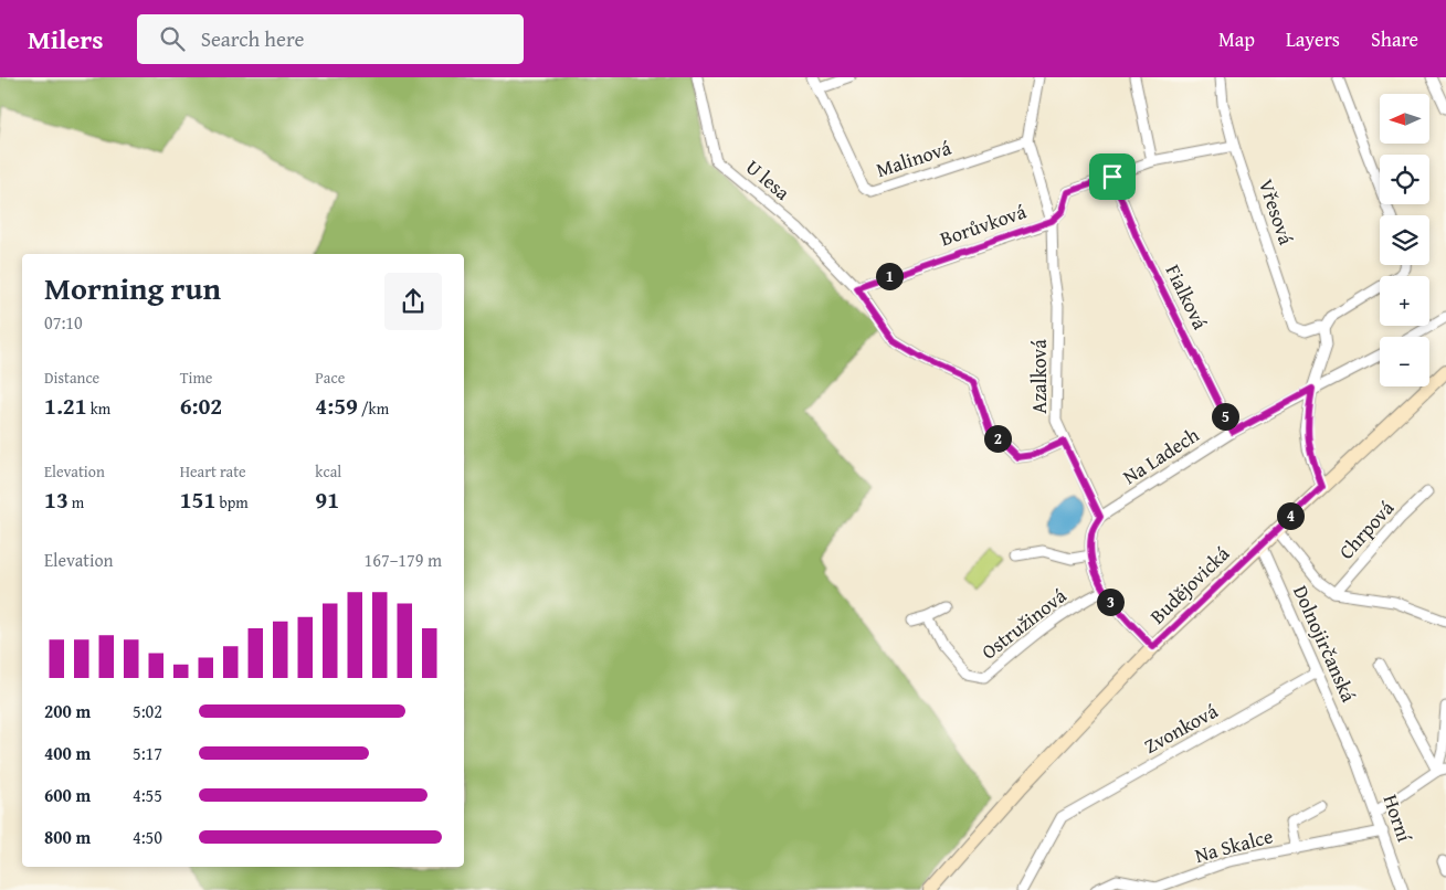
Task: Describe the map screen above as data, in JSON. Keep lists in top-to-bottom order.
{
  "streets": {
    "main road": ["Budějovická"],
    "street": [
      "Malinová",
      "U lesa",
      "Vřesová",
      "Borůvková",
      "Fialková",
      "Azalková",
      "Na Ladech",
      "Chrpová",
      "Ostružinová",
      "Dolnojirčanská",
      "Zvonková",
      "Horní",
      "Na Skalce"
    ]
  },
  "crossings": [
    ["Malinová", "Azalková"],
    ["U lesa", "Borůvková"],
    ["U lesa", "Azalková"],
    ["Vřesová", "Borůvková"],
    ["Borůvková", "Fialková"],
    ["Borůvková", "Azalková"],
    ["Fialková", "Na Ladech"],
    ["Azalková", "Na Ladech"],
    ["Budějovická", "Dolnojirčanská"],
    ["Dolnojirčanská", "Zvonková"],
    ["Dolnojirčanská", "Horní"],
    ["Horní", "Na Skalce"]
  ],
  "north": "left",
  "page": {
    "header": "Milers",
    "search": "Search here",
    "nav": ["Map", "Layers", "Share"],
    "map_buttons": ["+", "−"],
    "heading": ["Morning run", "07:10"],
    "pins": [
      "1",
      "5",
      "2",
      "4",
      "3"
    ],
    "stats": [
      ["Distance", "1.21 km"],
      ["Time", "6:02"],
      ["Pace", "4:59 /km"],
      ["Elevation", "13 m"],
      ["Heart rate", "151 bpm"],
      ["kcal", "91"]
    ],
    "chart": ["Elevation", "167–179 m"],
    "list": [
      {
        "name": "200 m",
        "note": "5:02"
      },
      {
        "name": "400 m",
        "note": "5:17"
      },
      {
        "name": "600 m",
        "note": "4:55"
      },
      {
        "name": "800 m",
        "note": "4:50"
      }
    ]
  }
}
